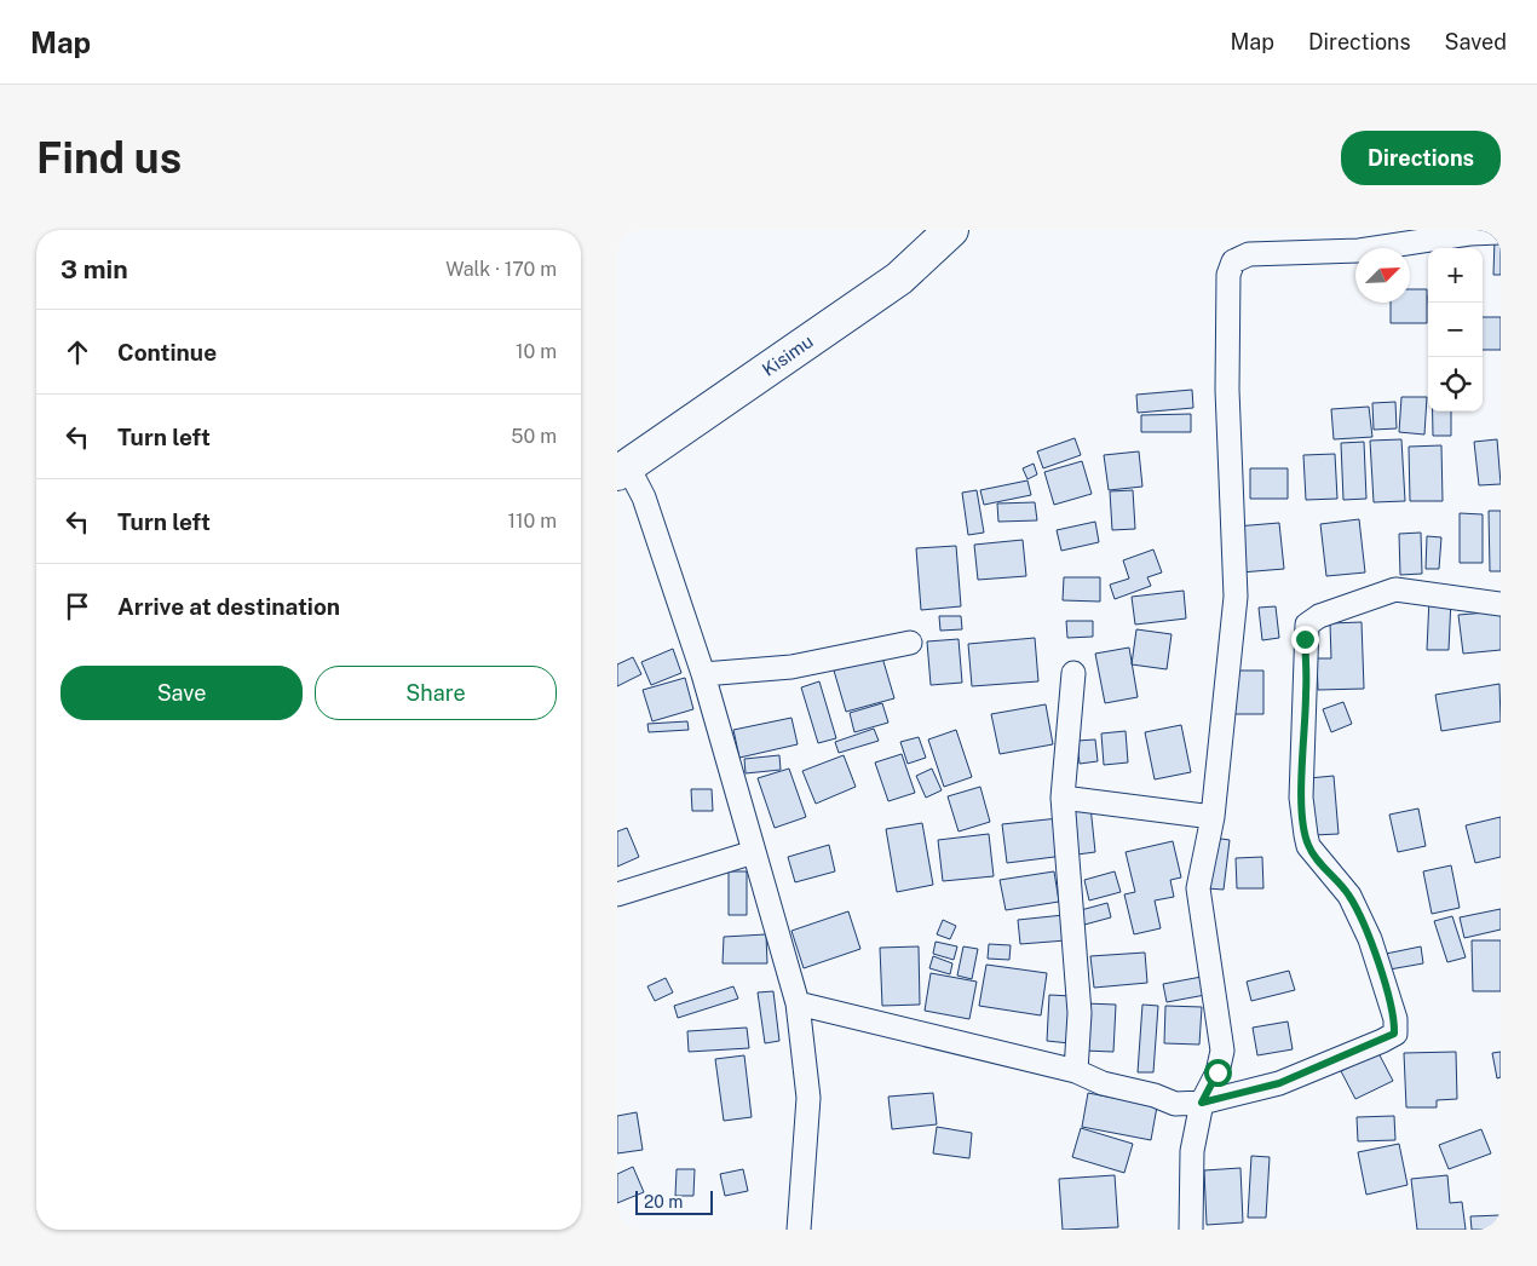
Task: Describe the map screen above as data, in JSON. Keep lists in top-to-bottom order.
{
  "streets": {
    "street": ["Kisimu"]
  },
  "scale_bar": "20 m",
  "north": "top right",
  "page": {
    "header": "Map",
    "nav": ["Map", "Directions", "Saved"],
    "buttons": [
      "Directions",
      ["Save", "Share"]
    ],
    "title": "Find us",
    "heading": ["3 min", "Walk · 170 m"],
    "map_buttons": ["+", "−"],
    "list": [
      ["Continue", "10 m"],
      ["Turn left", "50 m"],
      ["Turn left", "110 m"],
      "Arrive at destination"
    ],
    "scale": "20 m"
  }
}
